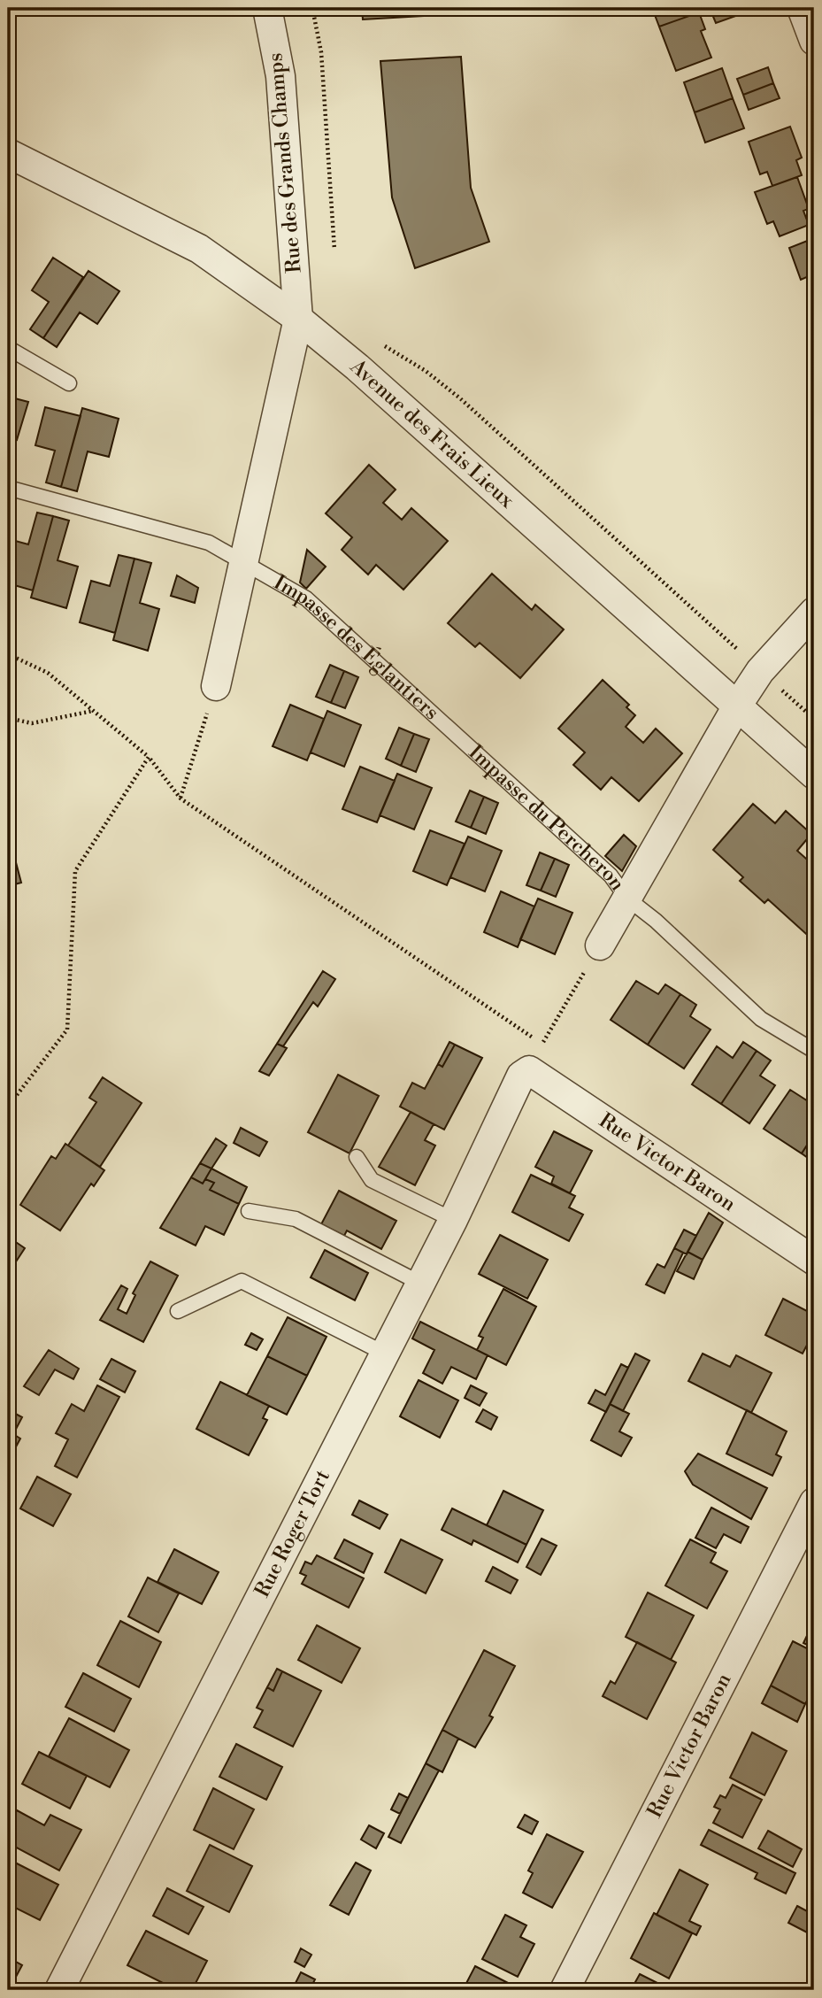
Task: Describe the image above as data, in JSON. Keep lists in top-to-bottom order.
{
  "streets": {
    "street": [
      "Rue des Grands Champs",
      "Avenue des Frais Lieux",
      "Impasse des Églantiers",
      "Impasse du Percheron",
      "Rue Victor Baron",
      "Rue Roger Tort"
    ]
  },
  "crossings": [
    ["Rue des Grands Champs", "Avenue des Frais Lieux"],
    ["Rue des Grands Champs", "Impasse des Églantiers"],
    ["Avenue des Frais Lieux", "Impasse des Églantiers"],
    ["Avenue des Frais Lieux", "Impasse du Percheron"],
    ["Impasse des Églantiers", "Impasse du Percheron"],
    ["Rue Victor Baron", "Rue Roger Tort"]
  ]
}
